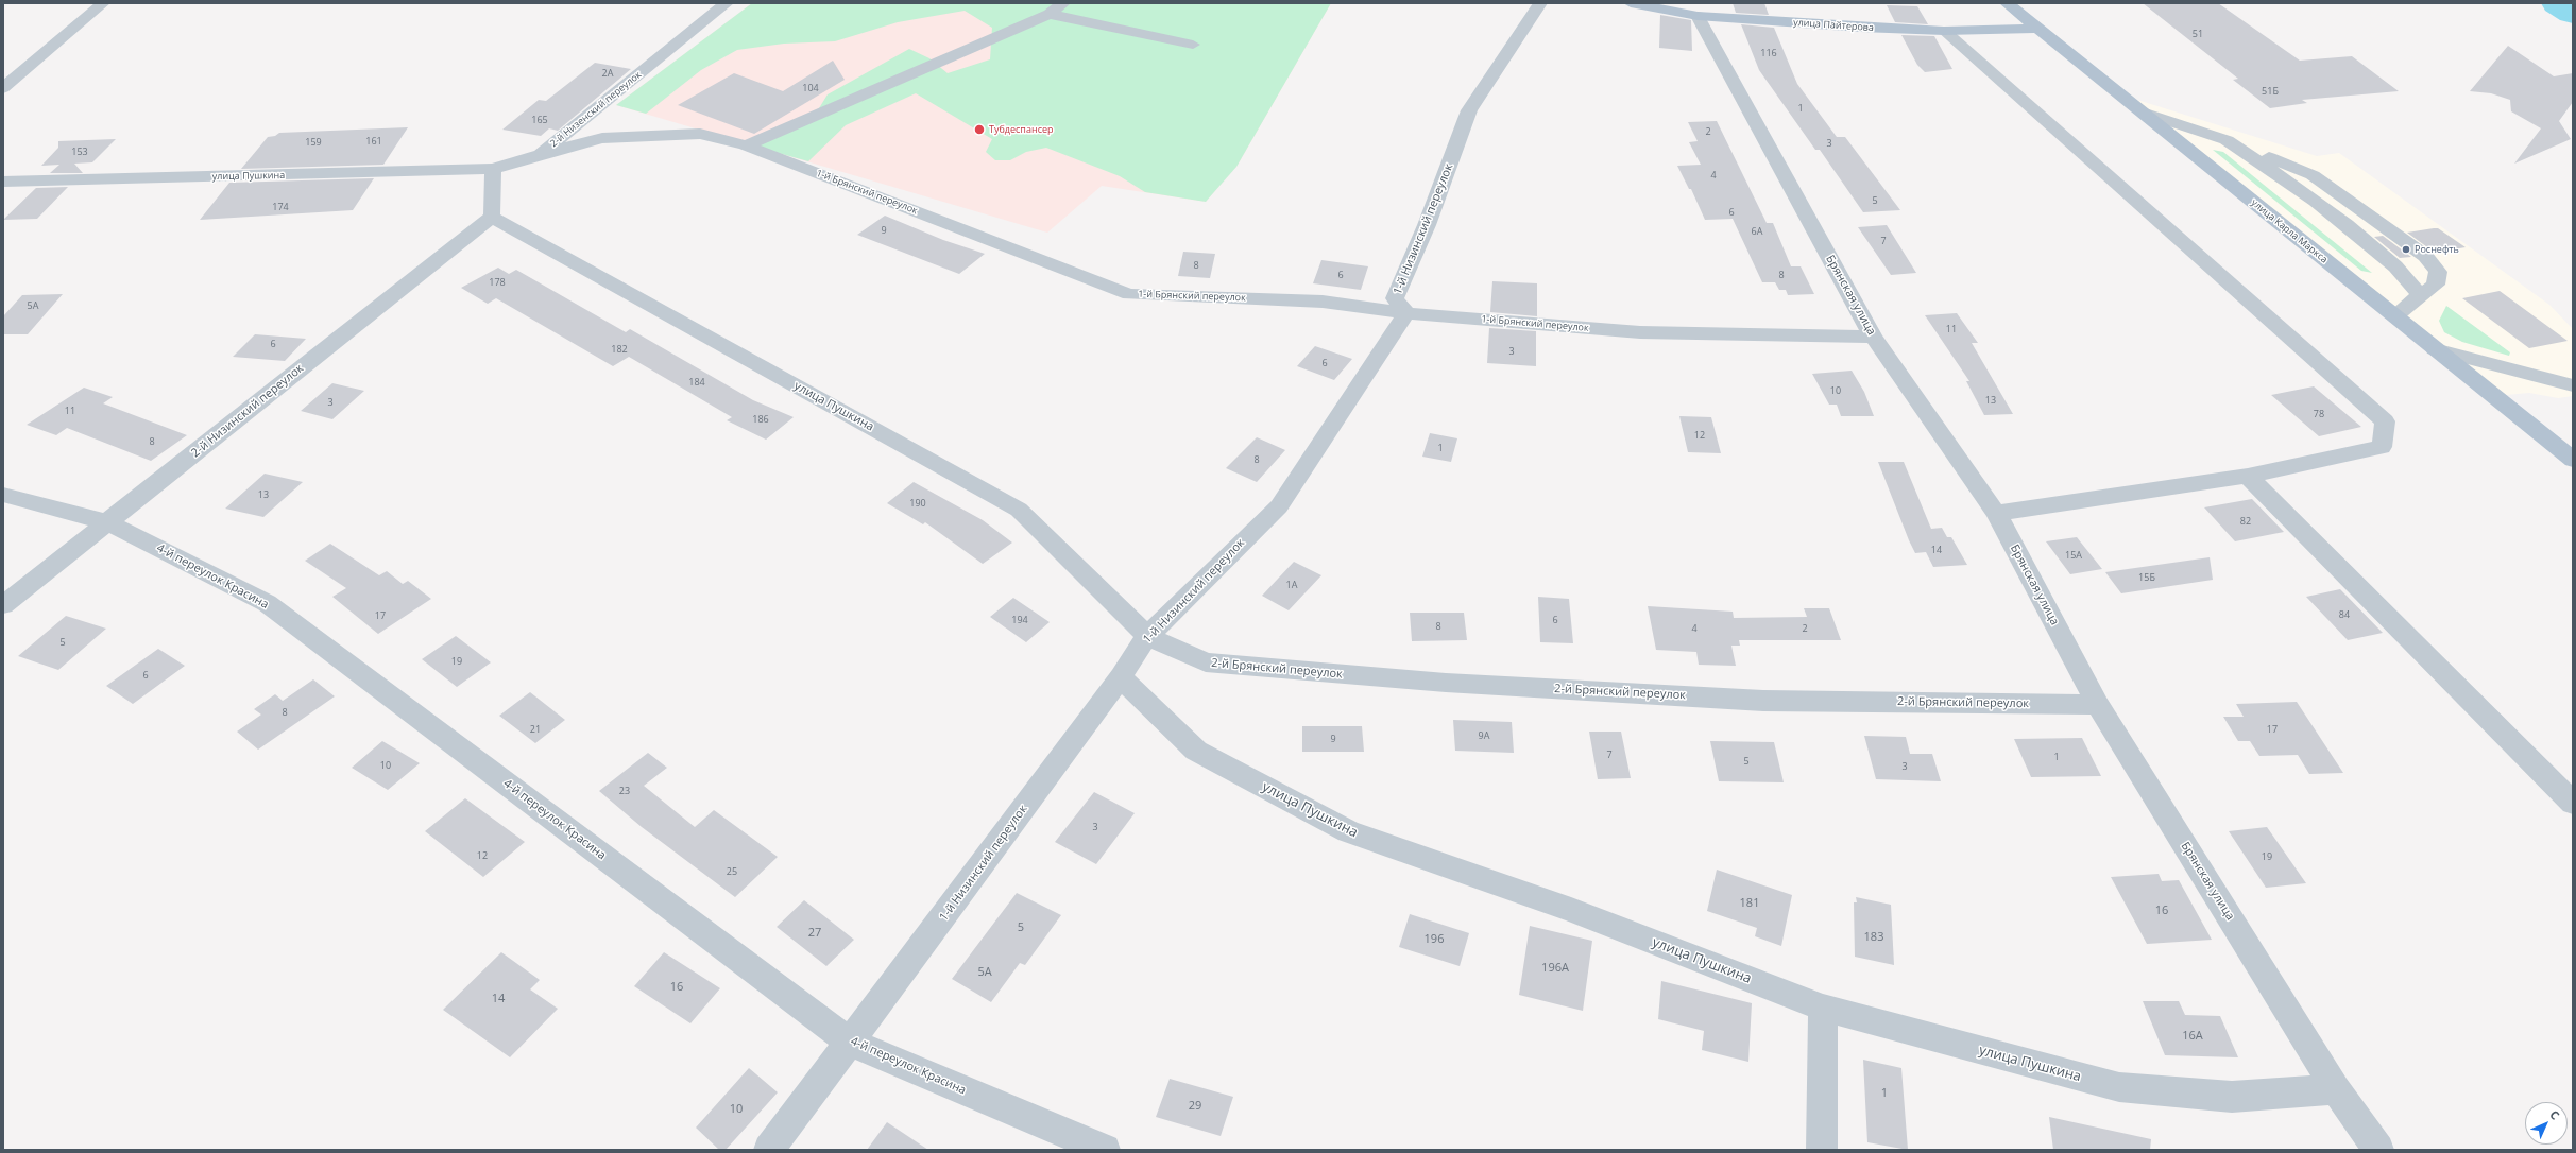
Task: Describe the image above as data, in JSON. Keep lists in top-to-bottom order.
{
  "streets": {
    "main road": ["улица Пайтерова", "улица Карла Маркса"],
    "street": [
      "2-й Низенский переулок",
      "улица Пушкина",
      "1-й Брянский переулок",
      "1-й Низинский переулок",
      "Брянская улица",
      "2-й Низинский переулок",
      "4-й переулок Красина",
      "2-й Брянский переулок"
    ]
  },
  "crossings": [
    ["улица Пайтерова", "улица Карла Маркса"],
    ["улица Пайтерова", "Брянская улица"],
    ["2-й Низенский переулок", "улица Пушкина"],
    ["2-й Низенский переулок", "1-й Брянский переулок"],
    ["улица Пушкина", "1-й Низинский переулок"],
    ["улица Пушкина", "Брянская улица"],
    ["улица Пушкина", "2-й Низинский переулок"],
    ["улица Пушкина", "2-й Брянский переулок"],
    ["1-й Брянский переулок", "1-й Низинский переулок"],
    ["1-й Брянский переулок", "Брянская улица"],
    ["1-й Низинский переулок", "4-й переулок Красина"],
    ["1-й Низинский переулок", "2-й Брянский переулок"],
    ["Брянская улица", "2-й Брянский переулок"],
    ["2-й Низинский переулок", "4-й переулок Красина"]
  ],
  "places": ["Тубдеспансер", "Роснефть"],
  "house_numbers": [
    "51",
    "116",
    "2А",
    "104",
    "51Б",
    "1",
    "165",
    "2",
    "161",
    "159",
    "3",
    "153",
    "4",
    "5",
    "174",
    "6",
    "9",
    "6А",
    "7",
    "8",
    "6",
    "8",
    "178",
    "5А",
    "11",
    "6",
    "182",
    "3",
    "6",
    "184",
    "10",
    "13",
    "3",
    "11",
    "78",
    "186",
    "12",
    "8",
    "1",
    "8",
    "13",
    "190",
    "82",
    "14",
    "15А",
    "15Б",
    "1А",
    "84",
    "17",
    "194",
    "6",
    "8",
    "4",
    "2",
    "5",
    "19",
    "6",
    "8",
    "21",
    "17",
    "9А",
    "9",
    "7",
    "1",
    "5",
    "10",
    "3",
    "23",
    "3",
    "12",
    "19",
    "25",
    "181",
    "16",
    "5",
    "27",
    "183",
    "196",
    "196А",
    "5А",
    "16",
    "14",
    "16А",
    "1",
    "29",
    "10"
  ],
  "north": "top right"
}
